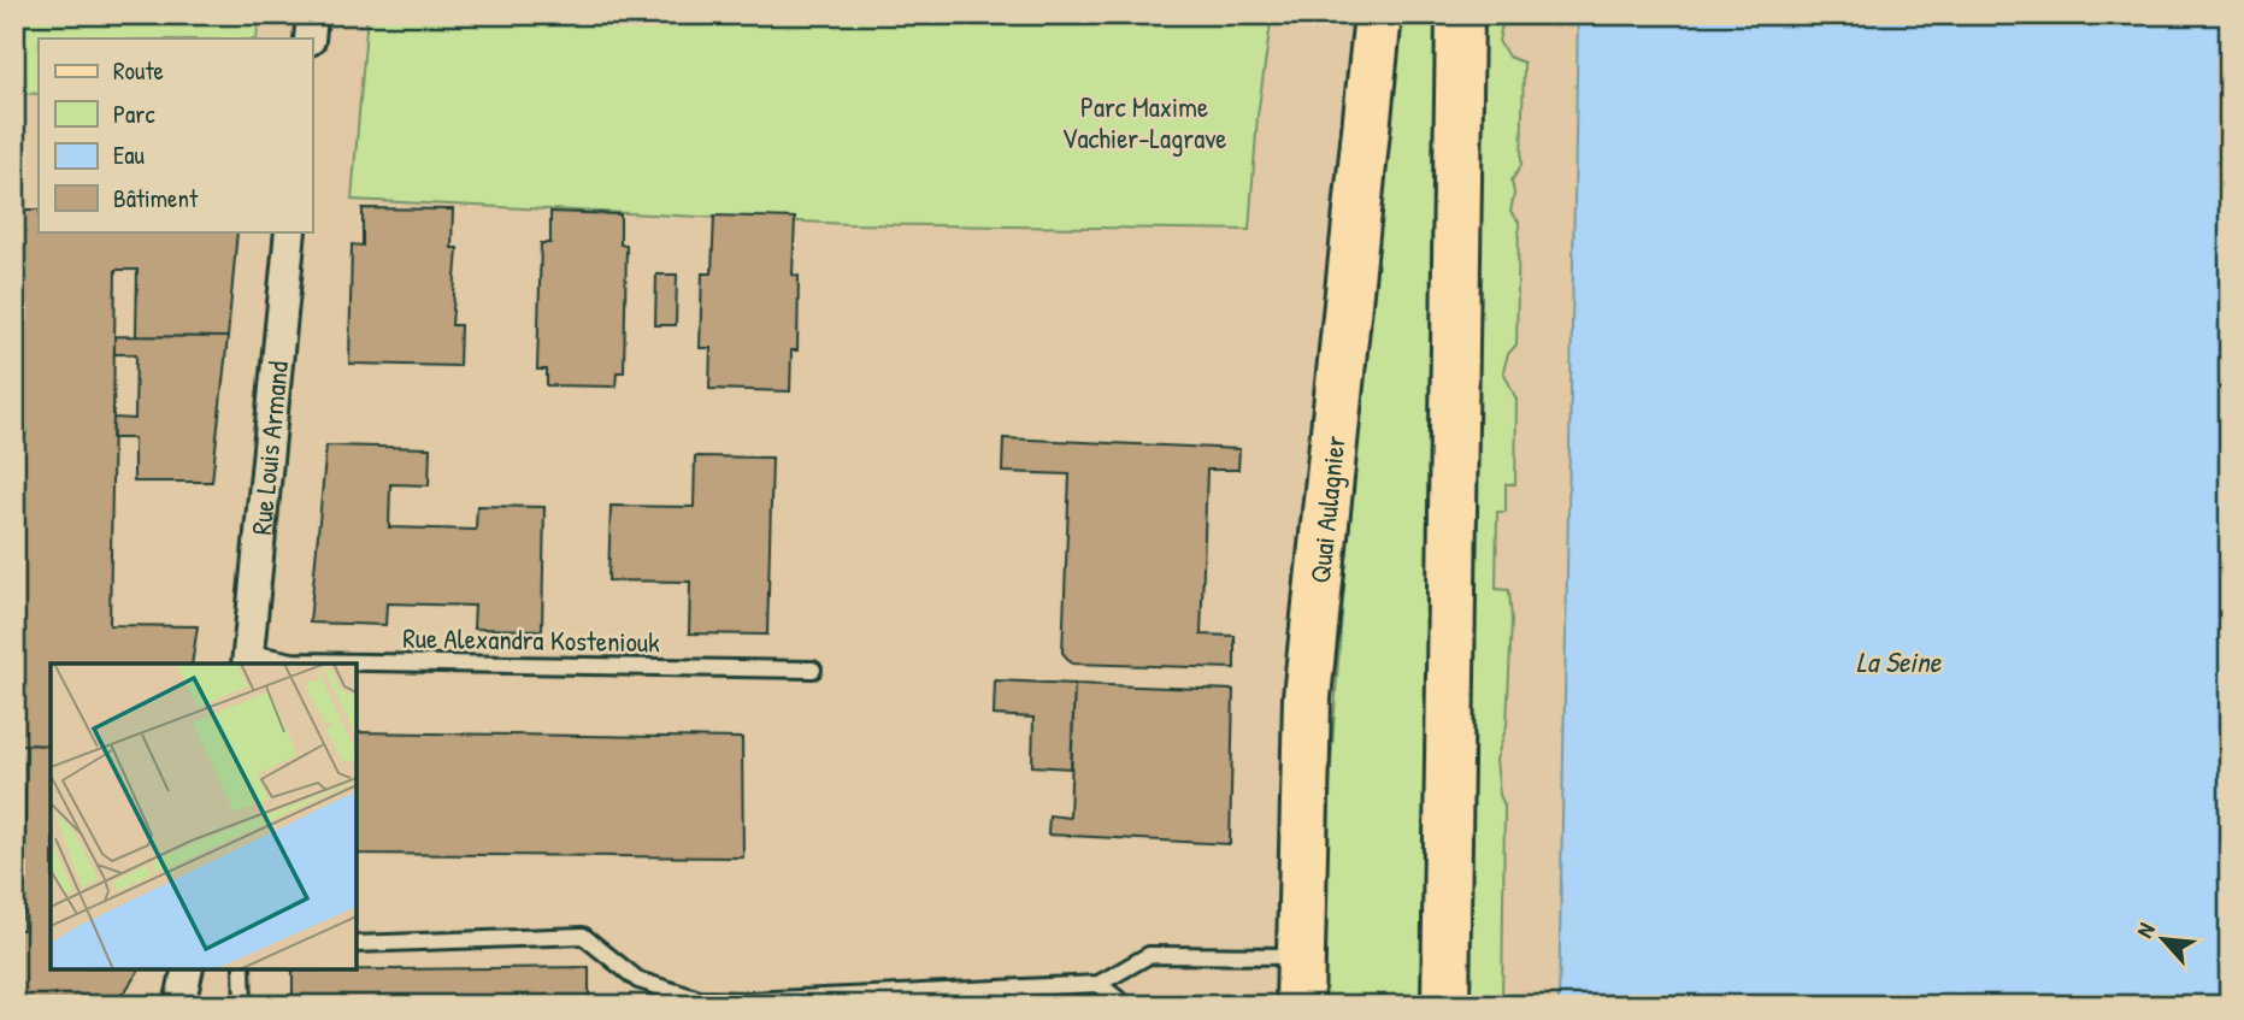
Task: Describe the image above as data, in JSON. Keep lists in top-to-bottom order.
{
  "streets": {
    "main road": ["Quai Aulagnier"],
    "street": ["Rue Louis Armand"],
    "lane": ["Rue Alexandra Kosteniouk"]
  },
  "crossings": [
    ["Rue Louis Armand", "Rue Alexandra Kosteniouk"]
  ],
  "water": ["La Seine"],
  "parks": ["Parc Maxime Vachier-Lagrave"],
  "legend": [
    "Route",
    "Parc",
    "Eau",
    "Bâtiment"
  ],
  "north": "top left"
}
